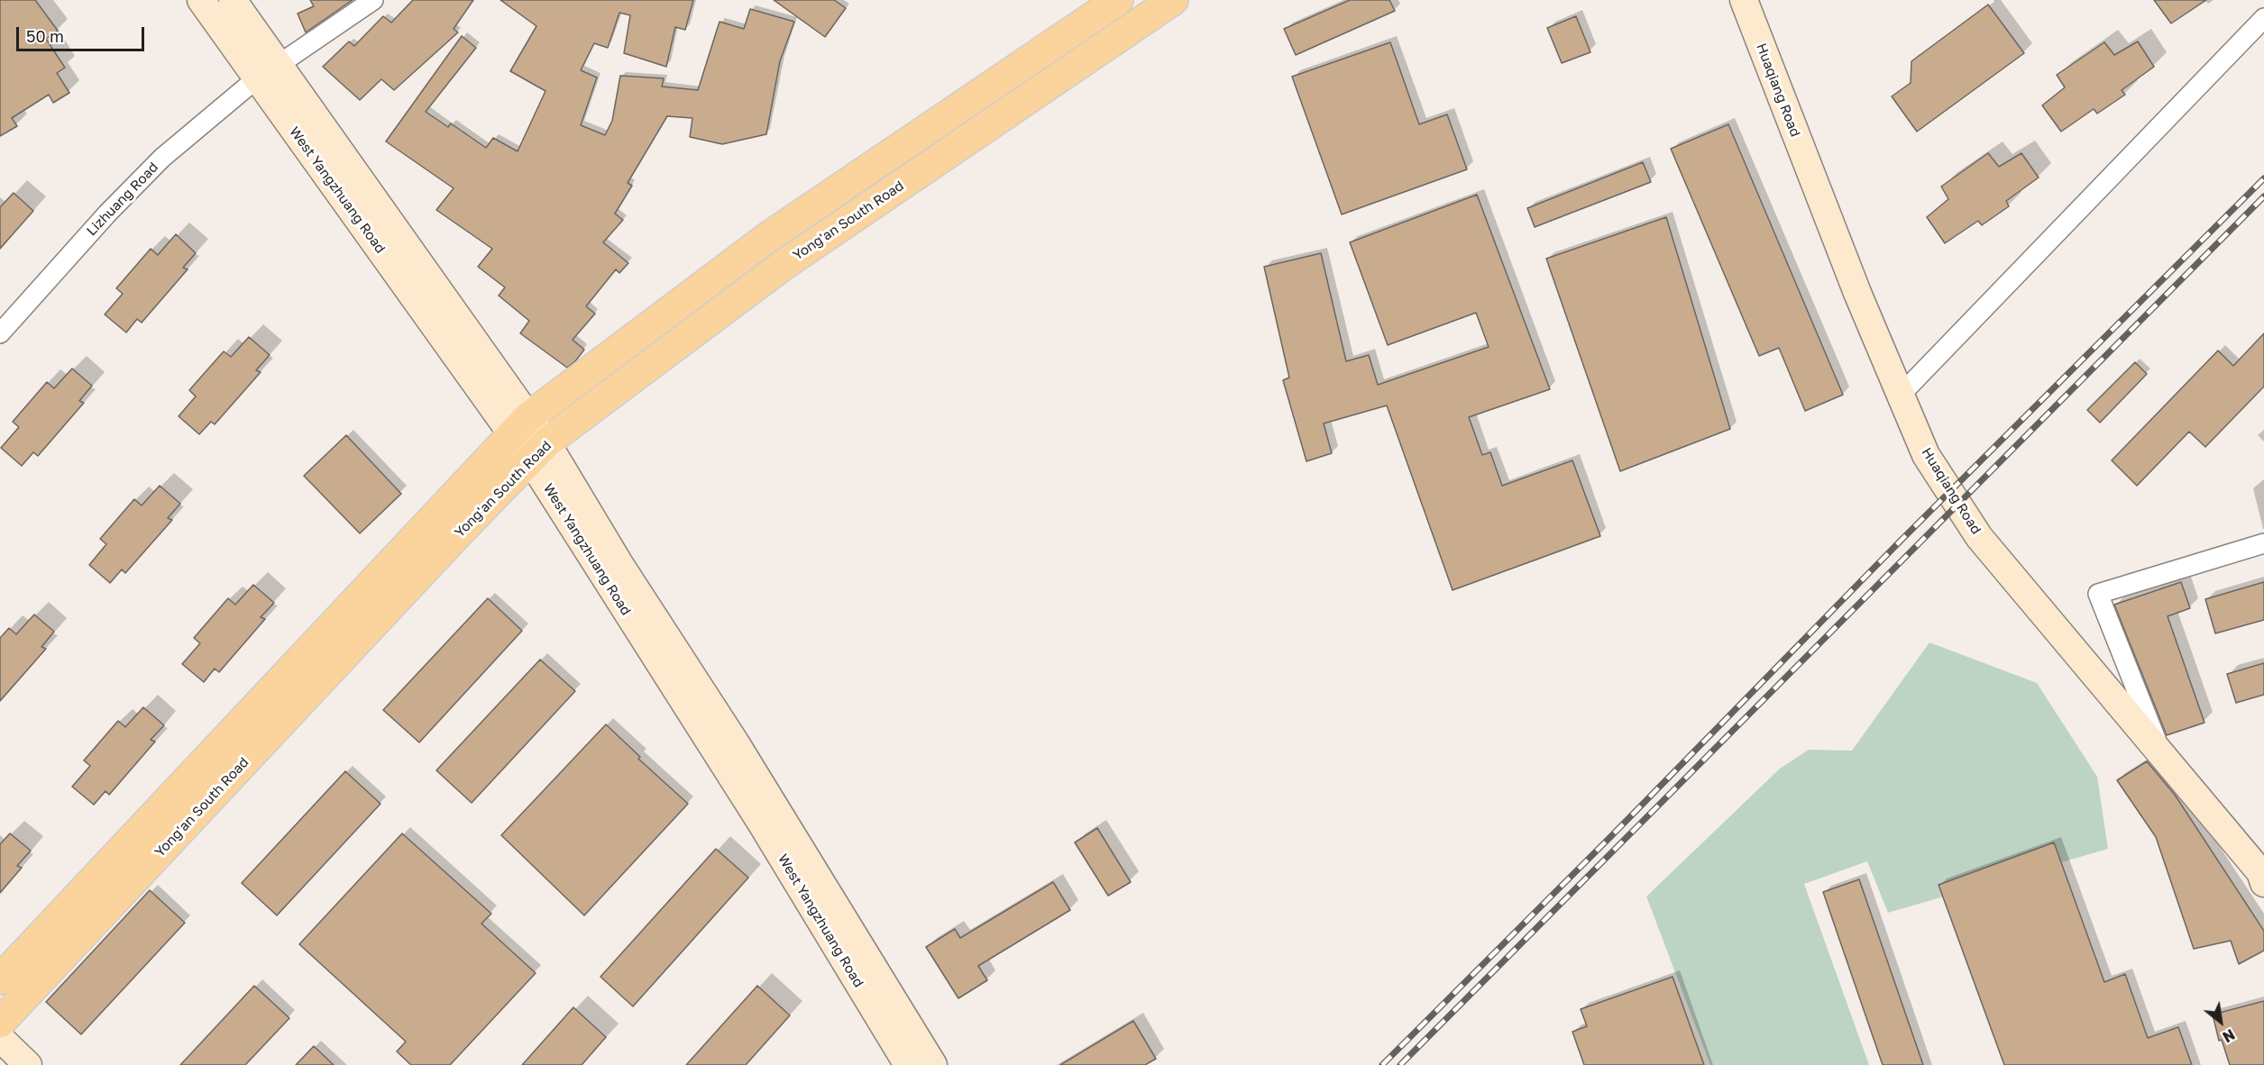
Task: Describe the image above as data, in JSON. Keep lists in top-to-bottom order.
{
  "streets": {
    "main road": ["Yong'an South Road"],
    "street": ["Huaqiang Road", "West Yangzhuang Road", "Lizhuang Road"]
  },
  "crossings": [
    ["West Yangzhuang Road", "Lizhuang Road"],
    ["West Yangzhuang Road", "Yong'an South Road"]
  ],
  "scale_bar": "50 m",
  "north": "bottom right"
}
